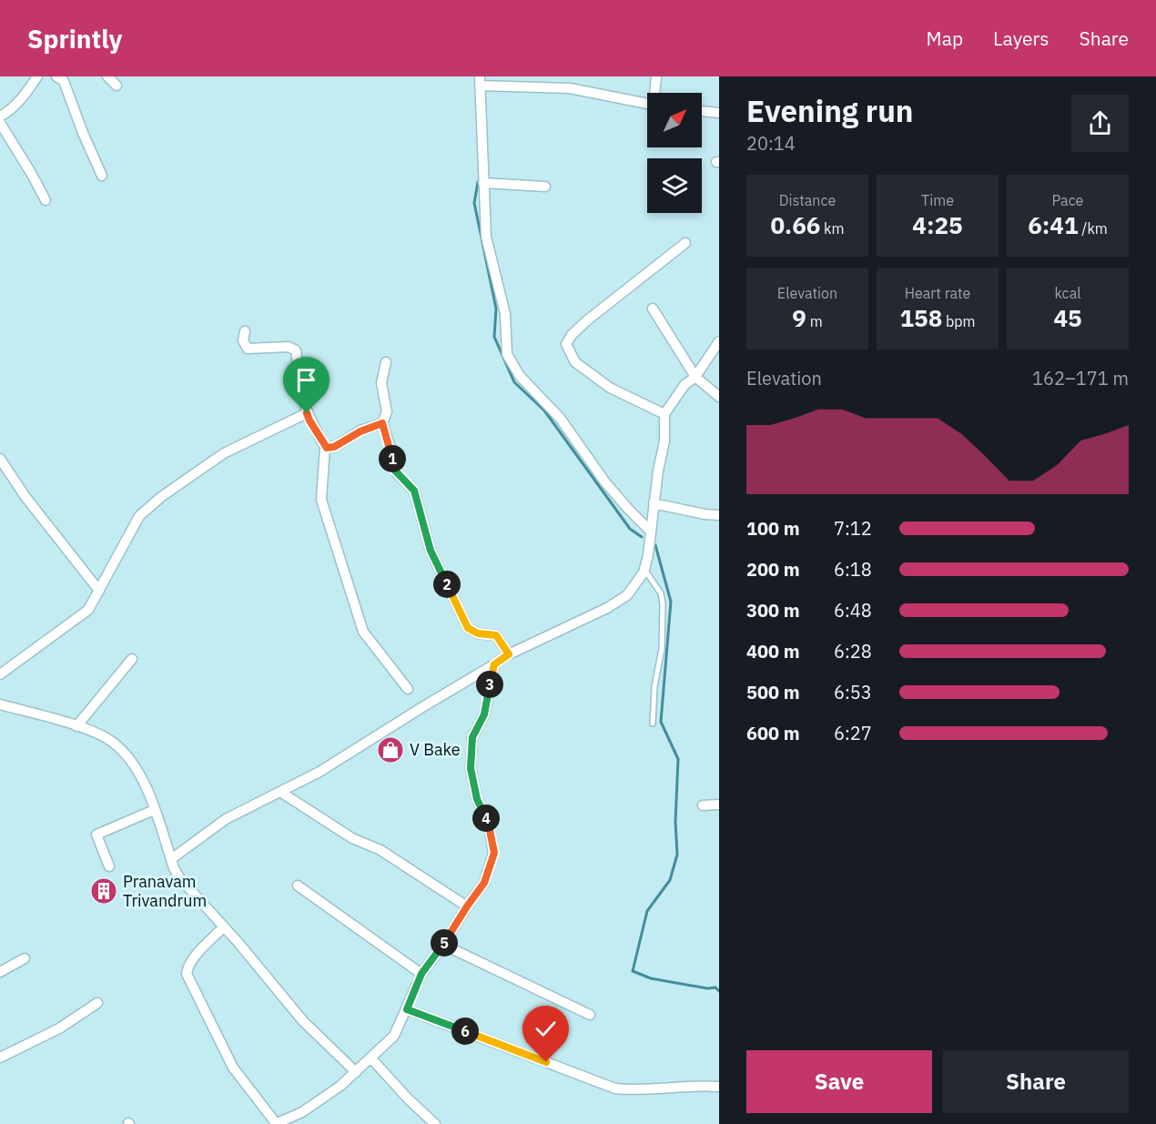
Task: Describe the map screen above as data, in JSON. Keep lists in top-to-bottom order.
{
  "places": {
    "shop": ["V Bake"],
    "building": ["Pranavam Trivandrum"]
  },
  "north": "top right",
  "page": {
    "header": "Sprintly",
    "nav": ["Map", "Layers", "Share"],
    "heading": ["Evening run", "20:14"],
    "stats": [
      ["Distance", "0.66 km"],
      ["Time", "4:25"],
      ["Pace", "6:41 /km"],
      ["Elevation", "9 m"],
      ["Heart rate", "158 bpm"],
      ["kcal", "45"]
    ],
    "chart": ["Elevation", "162–171 m"],
    "pins": [
      "1",
      "2",
      "3",
      "4",
      "5",
      "6"
    ],
    "list": [
      {
        "name": "100 m",
        "note": "7:12"
      },
      {
        "name": "200 m",
        "note": "6:18"
      },
      {
        "name": "300 m",
        "note": "6:48"
      },
      {
        "name": "400 m",
        "note": "6:28"
      },
      {
        "name": "500 m",
        "note": "6:53"
      },
      {
        "name": "600 m",
        "note": "6:27"
      }
    ],
    "buttons": ["Save", "Share"]
  }
}
